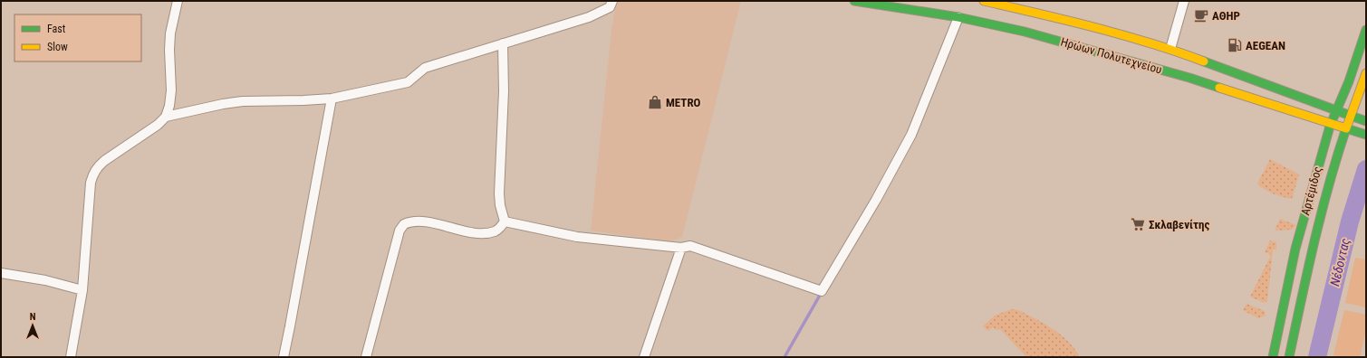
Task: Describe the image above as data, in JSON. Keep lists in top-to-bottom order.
{
  "streets": {
    "main road": ["Ηρώων Πολυτεχνείου", "Αρτέμιδος"]
  },
  "crossings": [
    ["Ηρώων Πολυτεχνείου", "Αρτέμιδος"]
  ],
  "water": ["Νέδoντας"],
  "places": {
    "cafe": ["ΑΘΗΡ"],
    "fuel station": ["AEGEAN"],
    "shop": ["METRO"],
    "supermarket": ["Σκλαβενίτης"]
  },
  "legend": ["Fast", "Slow"],
  "north": "top"
}
